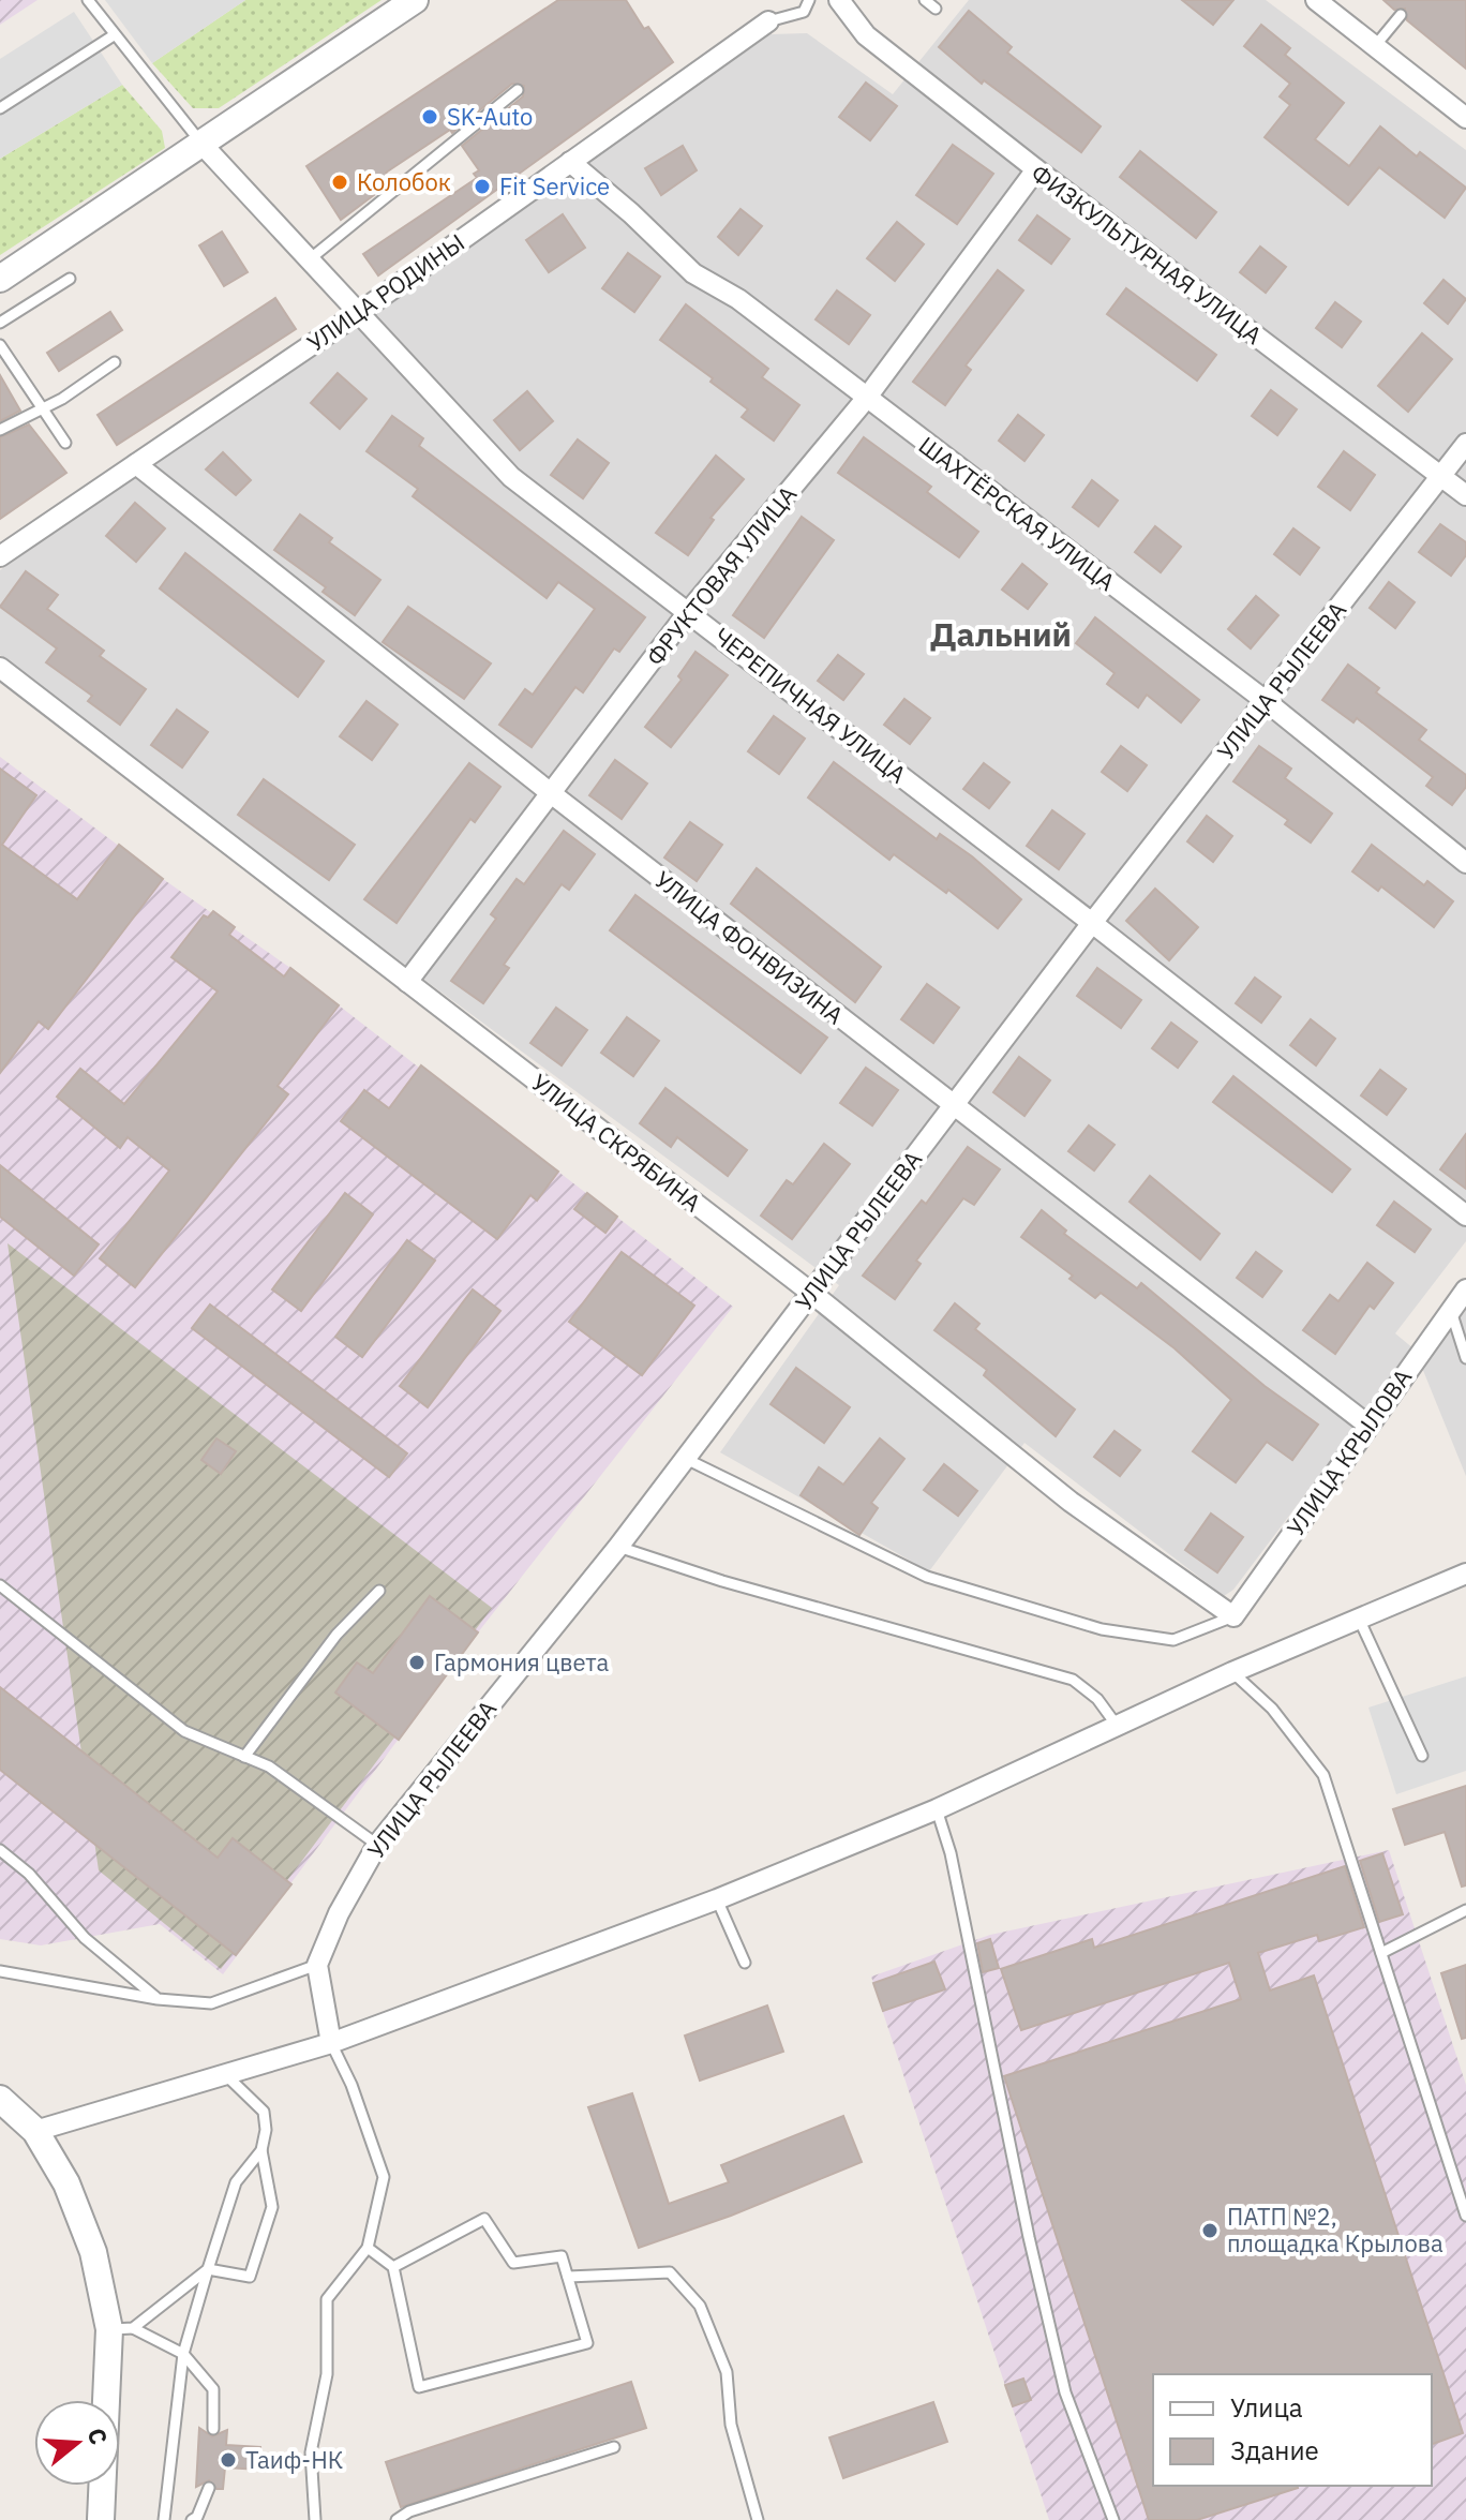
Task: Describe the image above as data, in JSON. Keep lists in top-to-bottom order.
{
  "streets": {
    "street": [
      "ФИЗКУЛЬТУРНАЯ УЛИЦА",
      "УЛИЦА РОДИНЫ",
      "ШАХТЁРСКАЯ УЛИЦА",
      "ФРУКТОВАЯ УЛИЦА",
      "УЛИЦА РЫЛЕЕВА",
      "ЧЕРЕПИЧНАЯ УЛИЦА",
      "УЛИЦА ФОНВИЗИНА",
      "УЛИЦА СКРЯБИНА",
      "УЛИЦА КРЫЛОВА"
    ]
  },
  "crossings": [
    ["ФИЗКУЛЬТУРНАЯ УЛИЦА", "ФРУКТОВАЯ УЛИЦА"],
    ["ФИЗКУЛЬТУРНАЯ УЛИЦА", "УЛИЦА РЫЛЕЕВА"],
    ["УЛИЦА РОДИНЫ", "ШАХТЁРСКАЯ УЛИЦА"],
    ["УЛИЦА РОДИНЫ", "ЧЕРЕПИЧНАЯ УЛИЦА"],
    ["УЛИЦА РОДИНЫ", "УЛИЦА ФОНВИЗИНА"],
    ["ШАХТЁРСКАЯ УЛИЦА", "ФРУКТОВАЯ УЛИЦА"],
    ["ШАХТЁРСКАЯ УЛИЦА", "УЛИЦА РЫЛЕЕВА"],
    ["ФРУКТОВАЯ УЛИЦА", "ЧЕРЕПИЧНАЯ УЛИЦА"],
    ["ФРУКТОВАЯ УЛИЦА", "УЛИЦА ФОНВИЗИНА"],
    ["ФРУКТОВАЯ УЛИЦА", "УЛИЦА СКРЯБИНА"],
    ["УЛИЦА РЫЛЕЕВА", "ЧЕРЕПИЧНАЯ УЛИЦА"],
    ["УЛИЦА РЫЛЕЕВА", "УЛИЦА ФОНВИЗИНА"],
    ["УЛИЦА РЫЛЕЕВА", "УЛИЦА СКРЯБИНА"],
    ["УЛИЦА ФОНВИЗИНА", "УЛИЦА КРЫЛОВА"],
    ["УЛИЦА СКРЯБИНА", "УЛИЦА КРЫЛОВА"]
  ],
  "districts": ["Дальний"],
  "places": [
    "SK-Auto",
    "Колобок",
    "Fit Service",
    "Гармония цвета",
    "ПАТП №2, площадка Крылова",
    "Таиф-НК"
  ],
  "legend": ["Улица", "Здание"],
  "north": "right"
}
